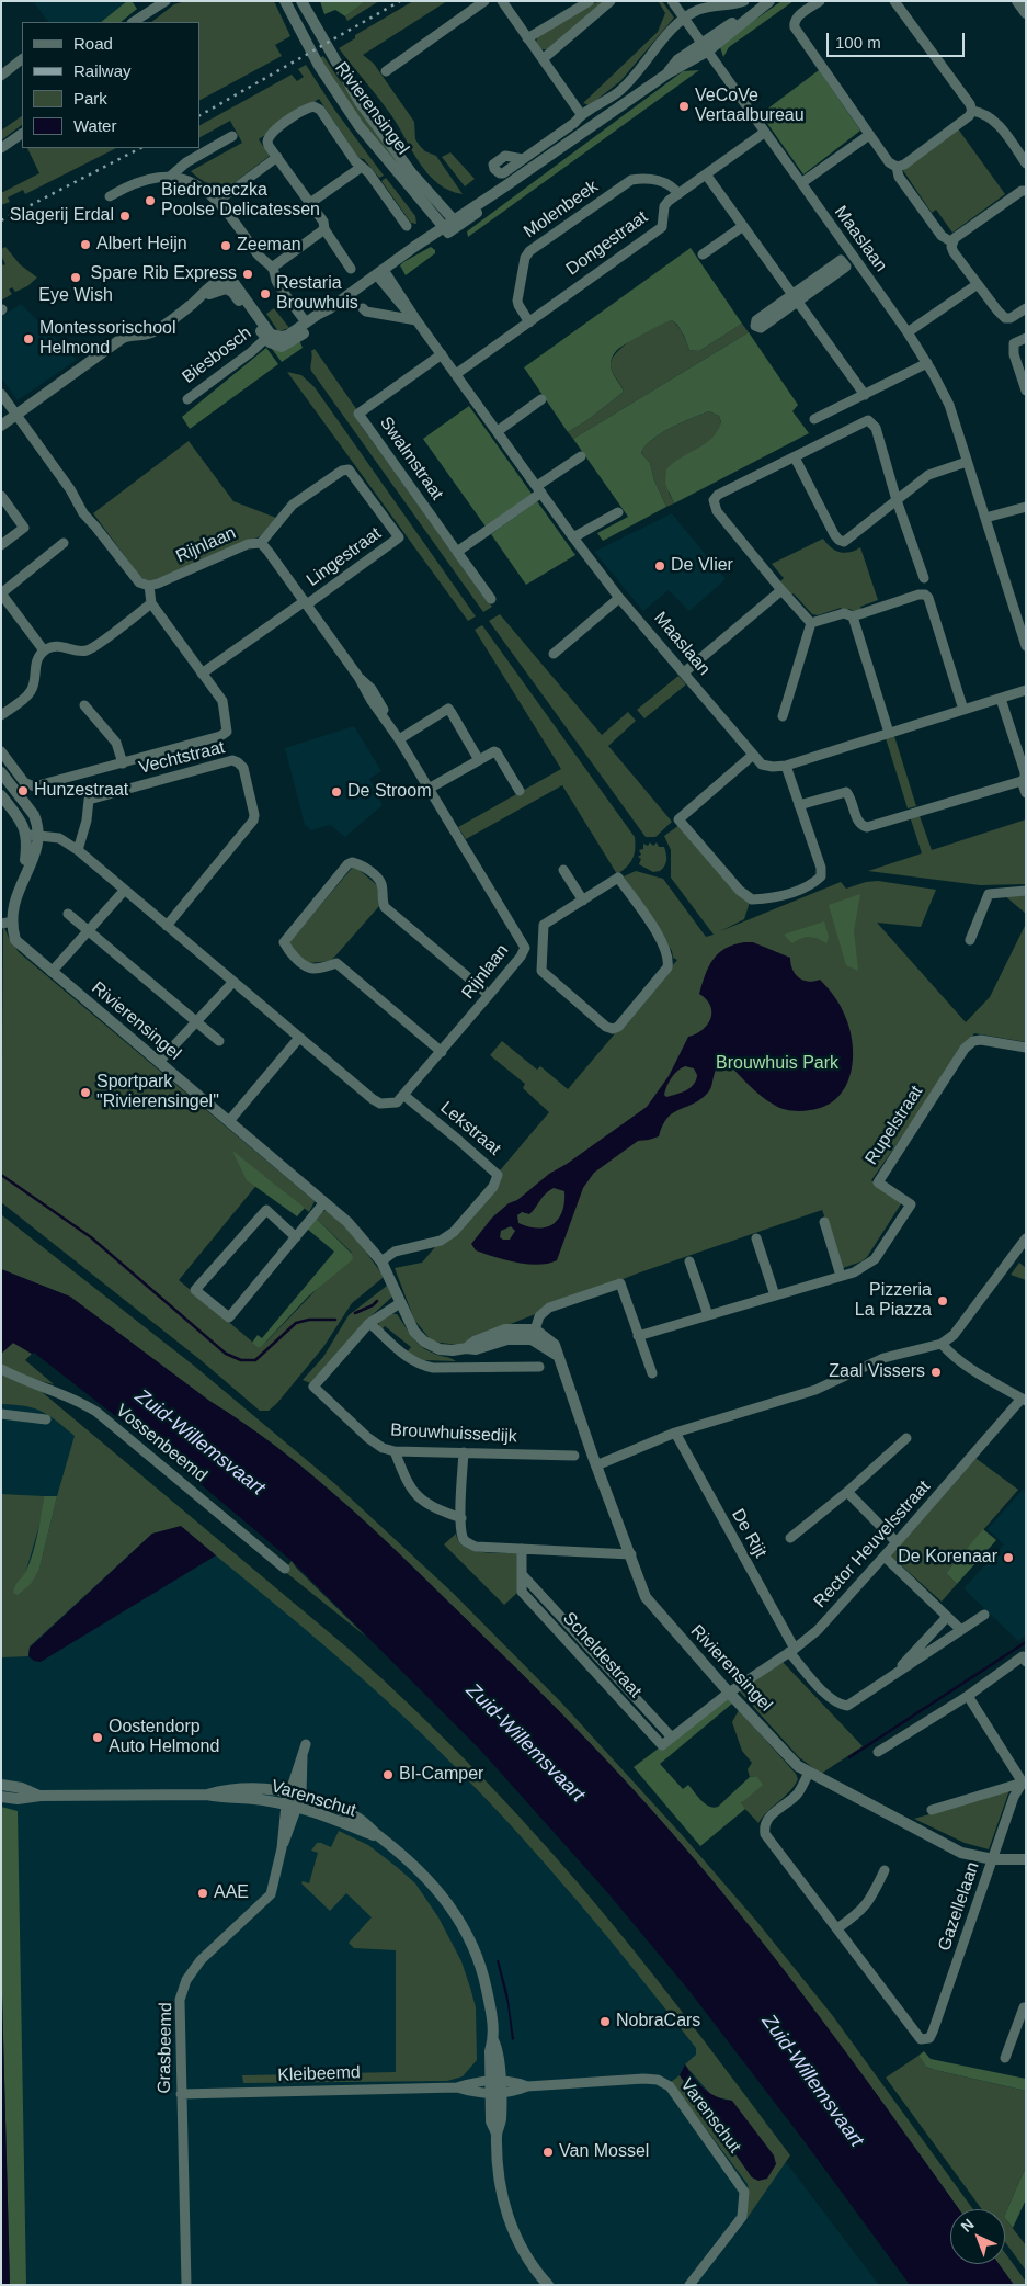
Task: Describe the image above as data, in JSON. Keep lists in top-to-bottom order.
{
  "streets": {
    "street": [
      "Rivierensingel",
      "Molenbeek",
      "Maaslaan",
      "Dongestraat",
      "Biesbosch",
      "Swalmstraat",
      "Rijnlaan",
      "Lingestraat",
      "Vechtstraat",
      "Rupelstraat",
      "Lekstraat",
      "Brouwhuissedijk",
      "Vossenbeemd",
      "De Rijt",
      "Rector Heuvelsstraat",
      "Scheldestraat",
      "Varenschut",
      "Gazellelaan",
      "Grasbeemd",
      "Kleibeemd"
    ]
  },
  "crossings": [
    ["Rivierensingel", "Biesbosch"],
    ["Rivierensingel", "Rijnlaan"],
    ["Rivierensingel", "Lekstraat"],
    ["Rivierensingel", "Brouwhuissedijk"],
    ["Rivierensingel", "Rector Heuvelsstraat"],
    ["Rivierensingel", "Scheldestraat"],
    ["Rivierensingel", "Gazellelaan"],
    ["Molenbeek", "Dongestraat"],
    ["Maaslaan", "Dongestraat"],
    ["Maaslaan", "Biesbosch"],
    ["Maaslaan", "Swalmstraat"],
    ["Rijnlaan", "Lingestraat"],
    ["Rijnlaan", "Vechtstraat"],
    ["Rijnlaan", "Lekstraat"],
    ["De Rijt", "Rector Heuvelsstraat"],
    ["Rector Heuvelsstraat", "Scheldestraat"],
    ["Varenschut", "Grasbeemd"],
    ["Varenschut", "Kleibeemd"],
    ["Grasbeemd", "Kleibeemd"]
  ],
  "water": ["Zuid-Willemsvaart"],
  "parks": ["Brouwhuis Park"],
  "places": [
    "VeCoVe Vertaalbureau",
    "Biedroneczka Poolse Delicatessen",
    "Slagerij Erdal",
    "Albert Heijn",
    "Zeeman",
    "Spare Rib Express",
    "Eye Wish",
    "Restaria Brouwhuis",
    "Montessorischool Helmond",
    "De Vlier",
    "Hunzestraat",
    "De Stroom",
    "Sportpark \"Rivierensingel\"",
    "Pizzeria La Piazza",
    "Zaal Vissers",
    "De Korenaar",
    "Oostendorp Auto Helmond",
    "BI-Camper",
    "AAE",
    "NobraCars",
    "Van Mossel"
  ],
  "legend": [
    "Road",
    "Railway",
    "Park",
    "Water"
  ],
  "scale_bar": "100 m",
  "north": "top left"
}
